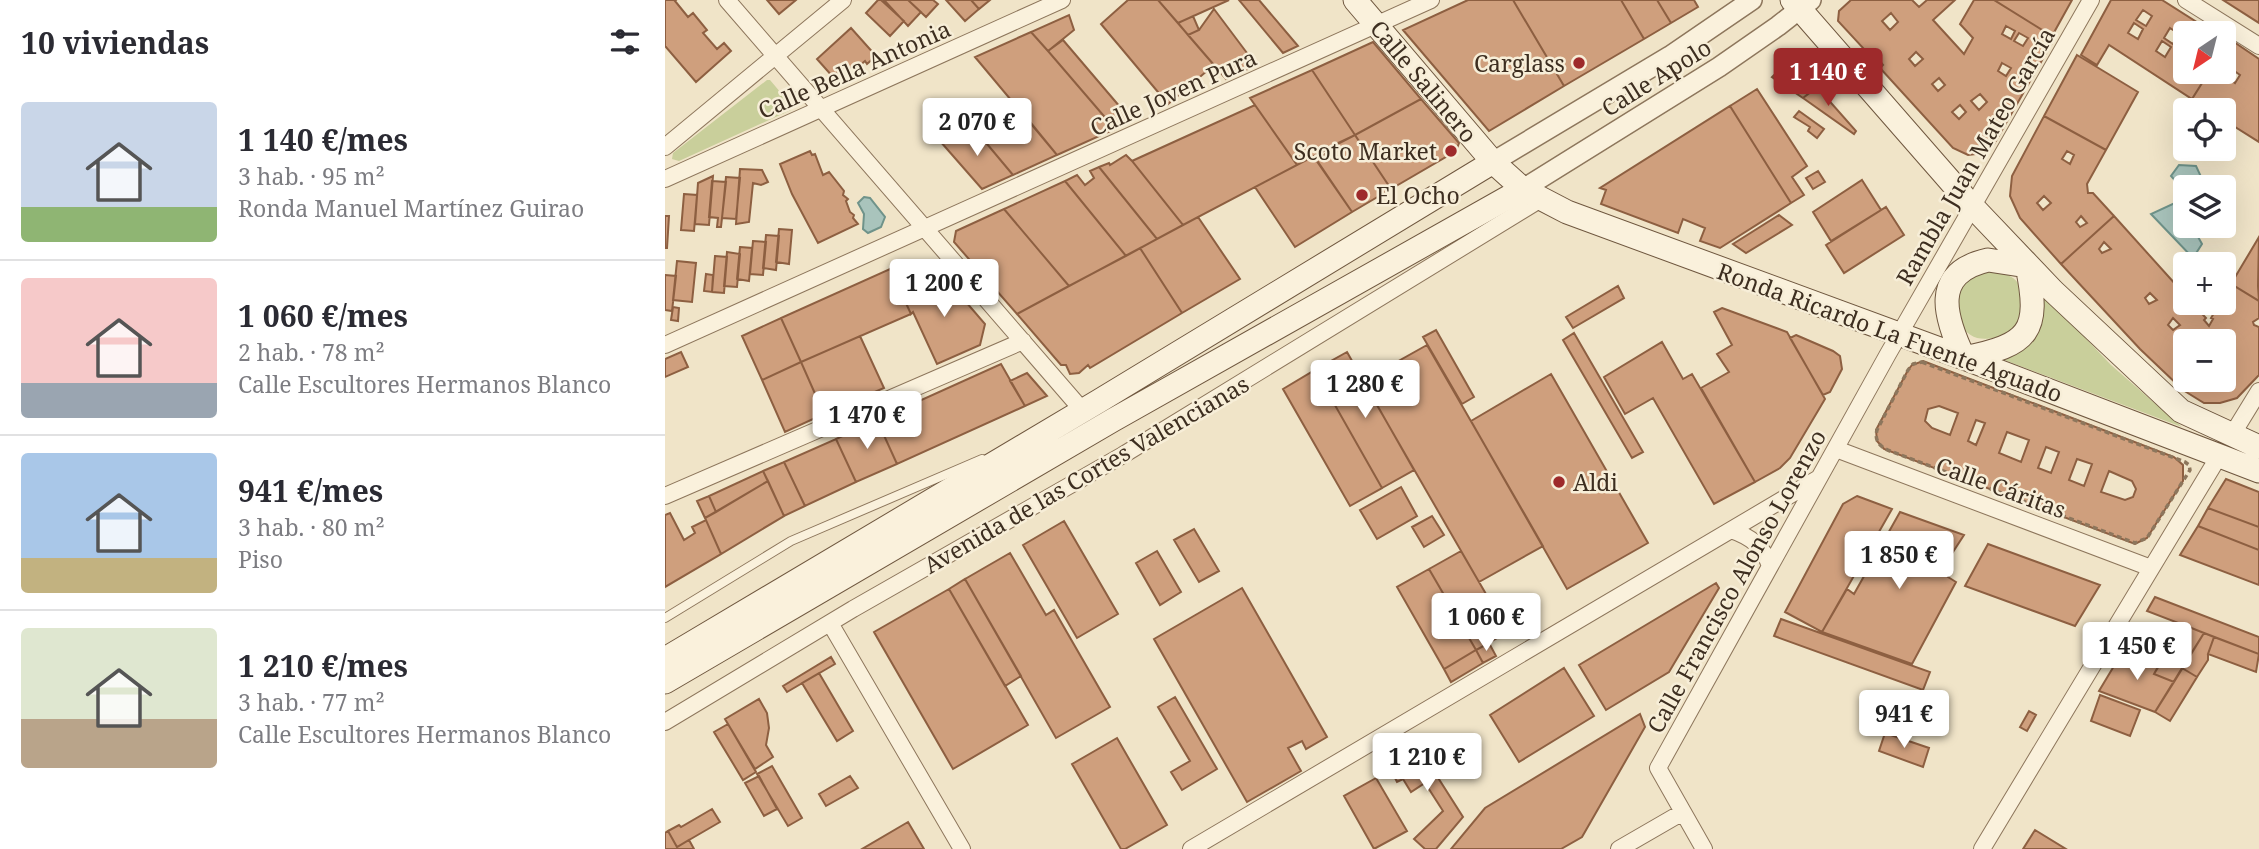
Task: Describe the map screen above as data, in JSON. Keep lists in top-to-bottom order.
{
  "streets": {
    "main road": ["Calle Salinero", "Ronda Ricardo La Fuente Aguado", "Avenida de las Cortes Valencianas"],
    "street": [
      "Calle Bella Antonia",
      "Calle Apolo",
      "Calle Joven Pura",
      "Rambla Juan Mateo García",
      "Calle Cáritas",
      "Calle Francisco Alonso Lorenzo"
    ]
  },
  "crossings": [
    ["Calle Apolo", "Calle Salinero"],
    ["Calle Apolo", "Ronda Ricardo La Fuente Aguado"],
    ["Calle Apolo", "Avenida de las Cortes Valencianas"],
    ["Calle Salinero", "Calle Joven Pura"],
    ["Calle Salinero", "Ronda Ricardo La Fuente Aguado"],
    ["Calle Salinero", "Avenida de las Cortes Valencianas"],
    ["Rambla Juan Mateo García", "Ronda Ricardo La Fuente Aguado"],
    ["Rambla Juan Mateo García", "Calle Francisco Alonso Lorenzo"],
    ["Ronda Ricardo La Fuente Aguado", "Avenida de las Cortes Valencianas"],
    ["Ronda Ricardo La Fuente Aguado", "Calle Francisco Alonso Lorenzo"],
    ["Calle Cáritas", "Calle Francisco Alonso Lorenzo"]
  ],
  "places": [
    "Carglass",
    "Scoto Market",
    "El Ocho",
    "Aldi"
  ],
  "north": "bottom left",
  "page": {
    "heading": "10 viviendas",
    "map_buttons": ["+", "−"],
    "price": [
      "1 140 €",
      "2 070 €",
      "1 200 €",
      "1 280 €",
      "1 470 €",
      "1 850 €",
      "1 060 €",
      "1 450 €",
      "941 €",
      "1 210 €"
    ],
    "list": [
      {
        "name": "1 140 €/mes",
        "note": "3 hab. · 95 m² · Ronda Manuel Martínez Guirao"
      },
      {
        "name": "1 060 €/mes",
        "note": "2 hab. · 78 m² · Calle Escultores Hermanos Blanco"
      },
      {
        "name": "941 €/mes",
        "note": "3 hab. · 80 m² · Piso"
      },
      {
        "name": "1 210 €/mes",
        "note": "3 hab. · 77 m² · Calle Escultores Hermanos Blanco"
      }
    ]
  }
}
